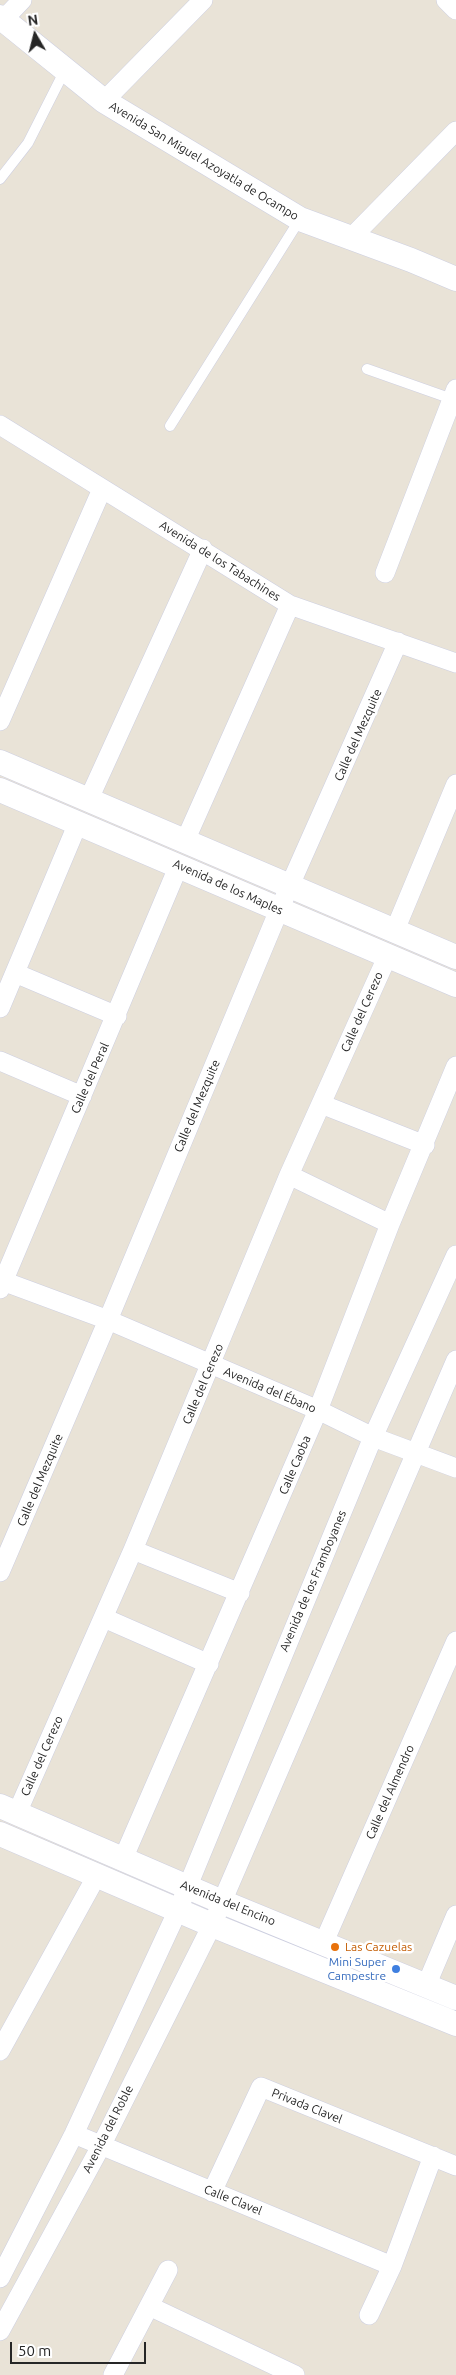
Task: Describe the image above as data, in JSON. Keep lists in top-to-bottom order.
{
  "streets": {
    "street": [
      "Avenida San Miguel Azoyatla de Ocampo",
      "Avenida de los Tabachines",
      "Calle del Mezquite",
      "Avenida de los Maples",
      "Calle del Cerezo",
      "Calle del Peral",
      "Avenida del Ébano",
      "Calle Caoba",
      "Avenida de los Framboyanes",
      "Calle del Almendro",
      "Avenida del Encino",
      "Privada Clavel",
      "Avenida del Roble",
      "Calle Clavel"
    ]
  },
  "crossings": [
    ["Avenida de los Tabachines", "Calle del Mezquite"],
    ["Calle del Mezquite", "Avenida de los Maples"],
    ["Calle del Mezquite", "Avenida del Ébano"],
    ["Avenida de los Maples", "Calle del Cerezo"],
    ["Avenida de los Maples", "Calle del Peral"],
    ["Calle del Cerezo", "Avenida del Ébano"],
    ["Calle del Cerezo", "Avenida del Encino"],
    ["Calle del Peral", "Avenida del Ébano"],
    ["Avenida del Ébano", "Calle Caoba"],
    ["Avenida del Ébano", "Avenida de los Framboyanes"],
    ["Calle Caoba", "Avenida del Encino"],
    ["Avenida de los Framboyanes", "Avenida del Encino"],
    ["Calle del Almendro", "Avenida del Encino"],
    ["Avenida del Encino", "Avenida del Roble"],
    ["Privada Clavel", "Calle Clavel"],
    ["Avenida del Roble", "Calle Clavel"]
  ],
  "places": ["Las Cazuelas", "Mini Super Campestre"],
  "scale_bar": "50 m",
  "north": "top"
}
